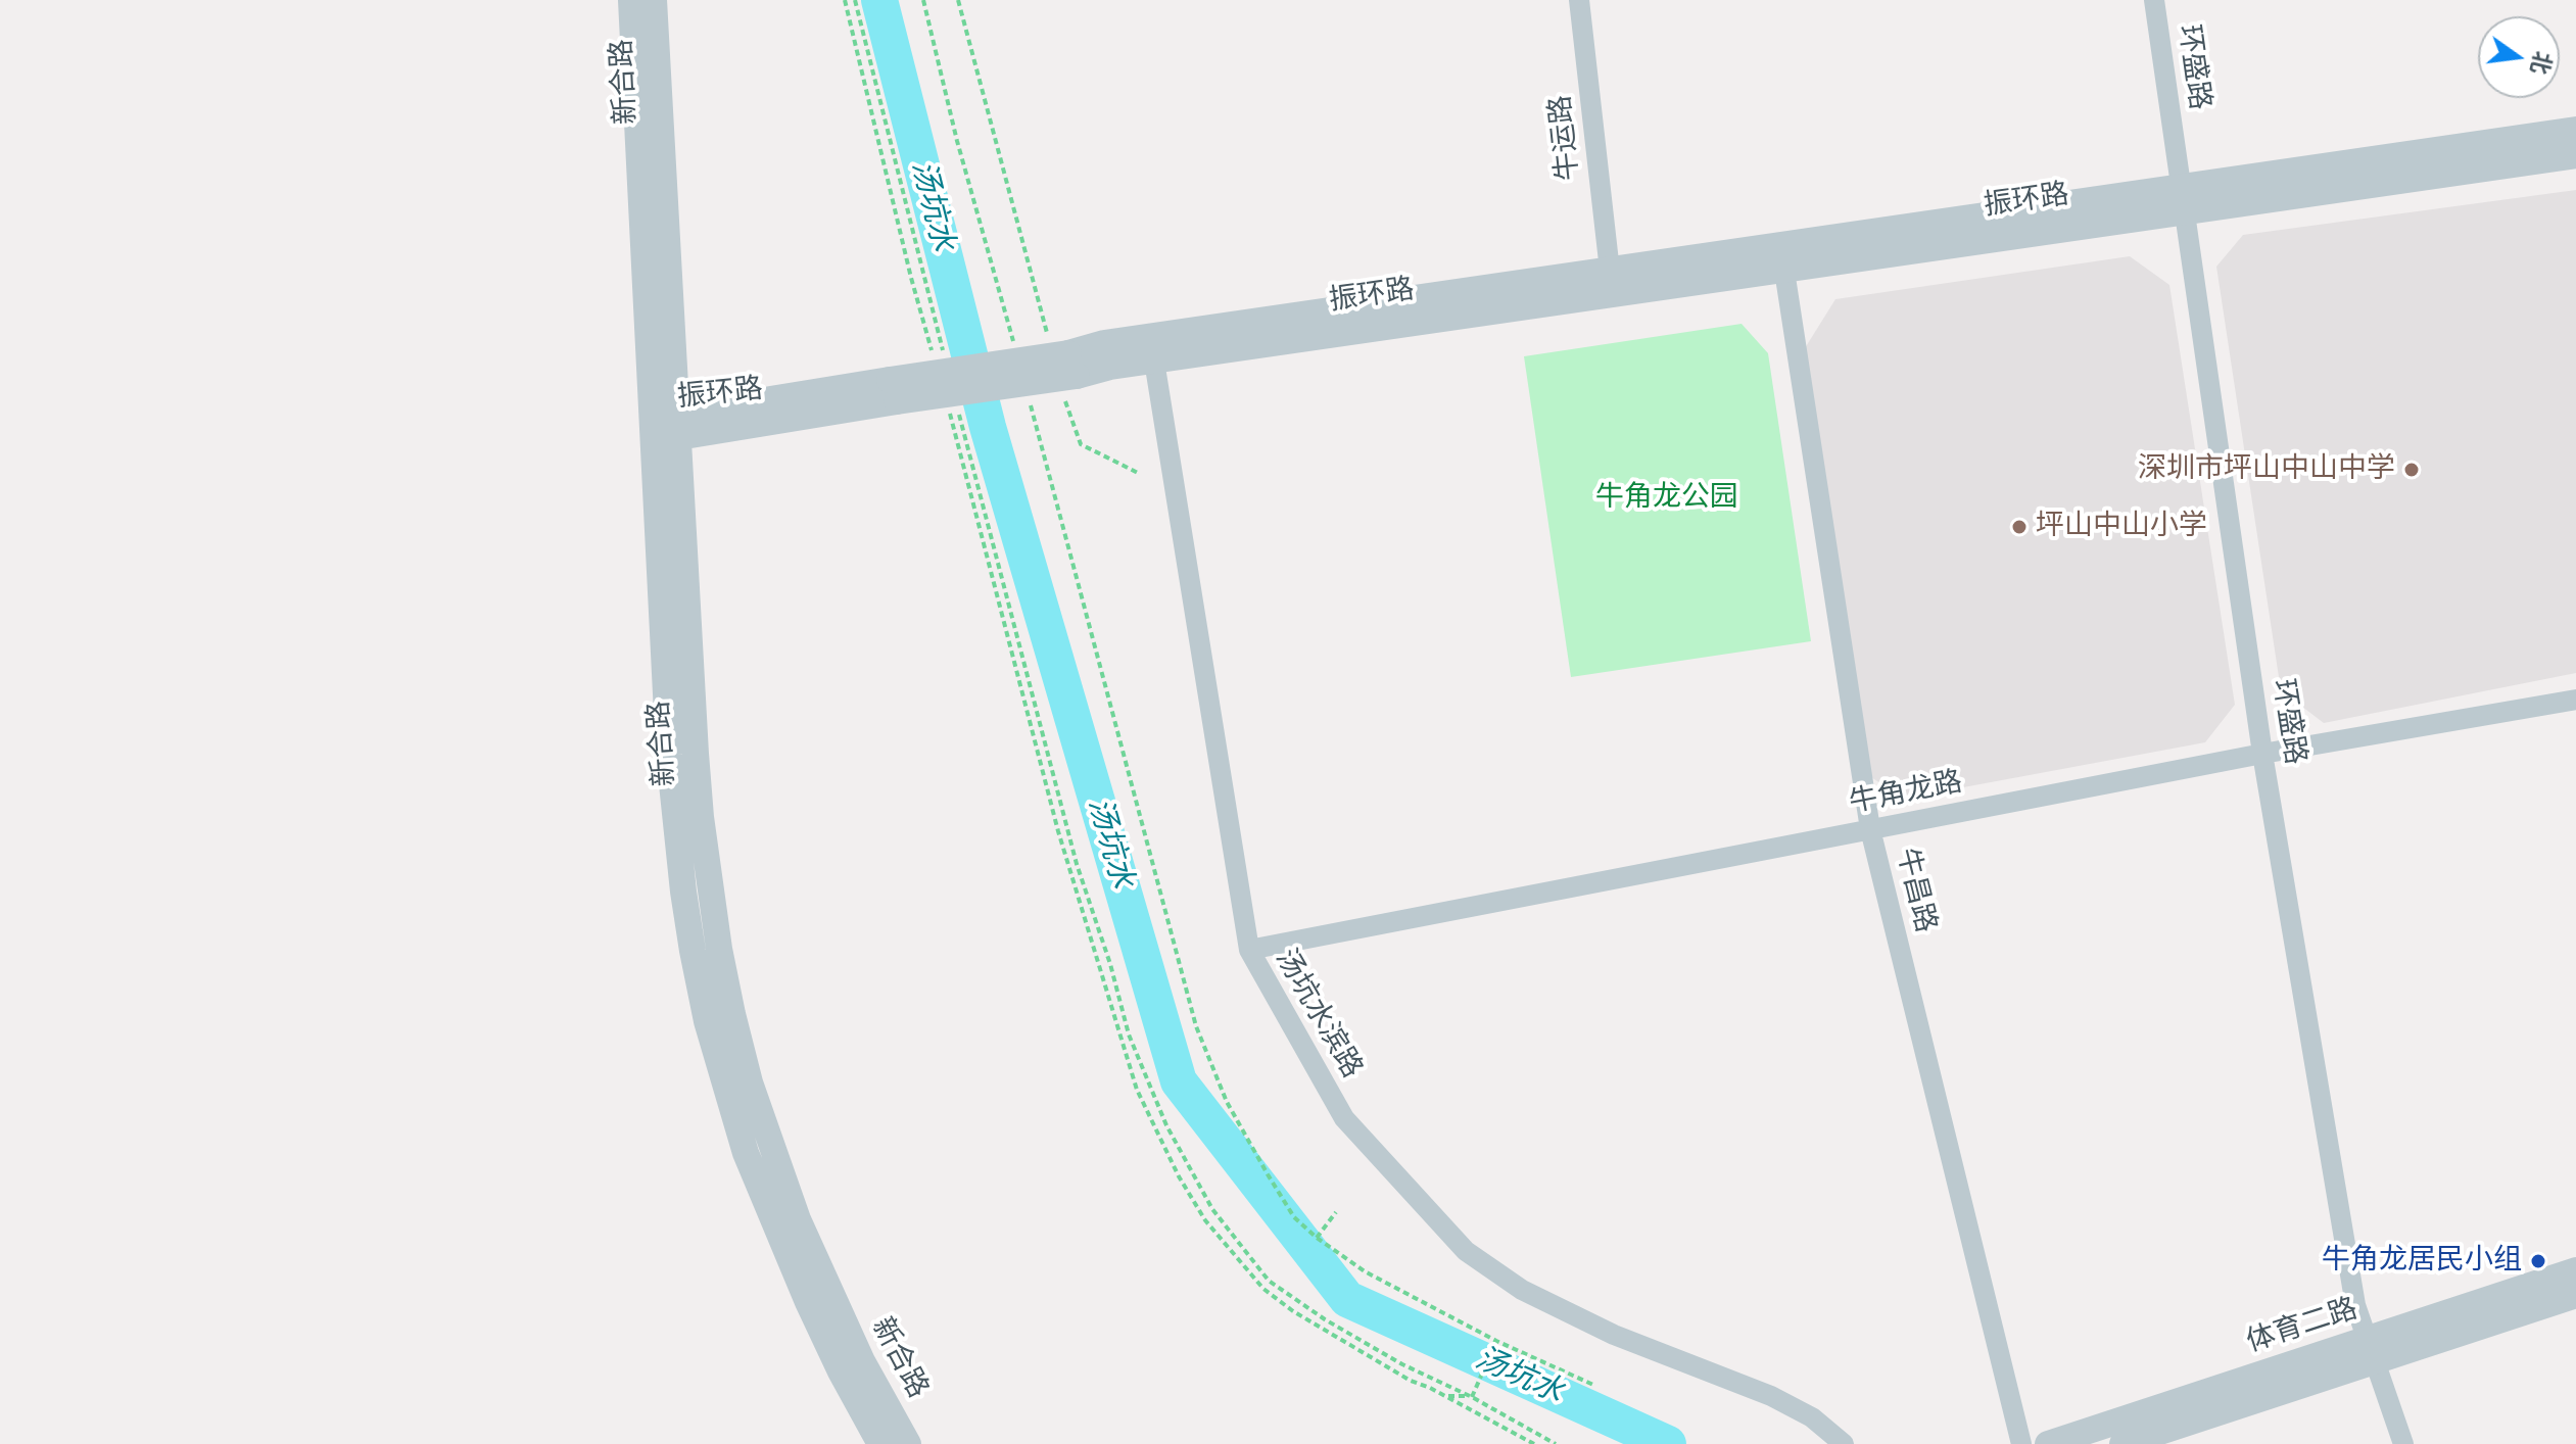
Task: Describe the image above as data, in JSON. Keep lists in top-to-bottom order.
{
  "streets": {
    "street": [
      "环盛路",
      "新合路",
      "牛运路",
      "振环路",
      "牛角龙路",
      "牛昌路",
      "汤坑水滨路",
      "体育二路"
    ]
  },
  "crossings": [
    ["环盛路", "振环路"],
    ["环盛路", "牛角龙路"],
    ["环盛路", "体育二路"],
    ["新合路", "振环路"],
    ["牛运路", "振环路"],
    ["振环路", "牛昌路"],
    ["振环路", "汤坑水滨路"],
    ["牛角龙路", "牛昌路"],
    ["牛角龙路", "汤坑水滨路"]
  ],
  "water": ["汤坑水"],
  "parks": ["牛角龙公园"],
  "places": ["深圳市坪山中山中学", "坪山中山小学", "牛角龙居民小组"],
  "north": "right"
}
